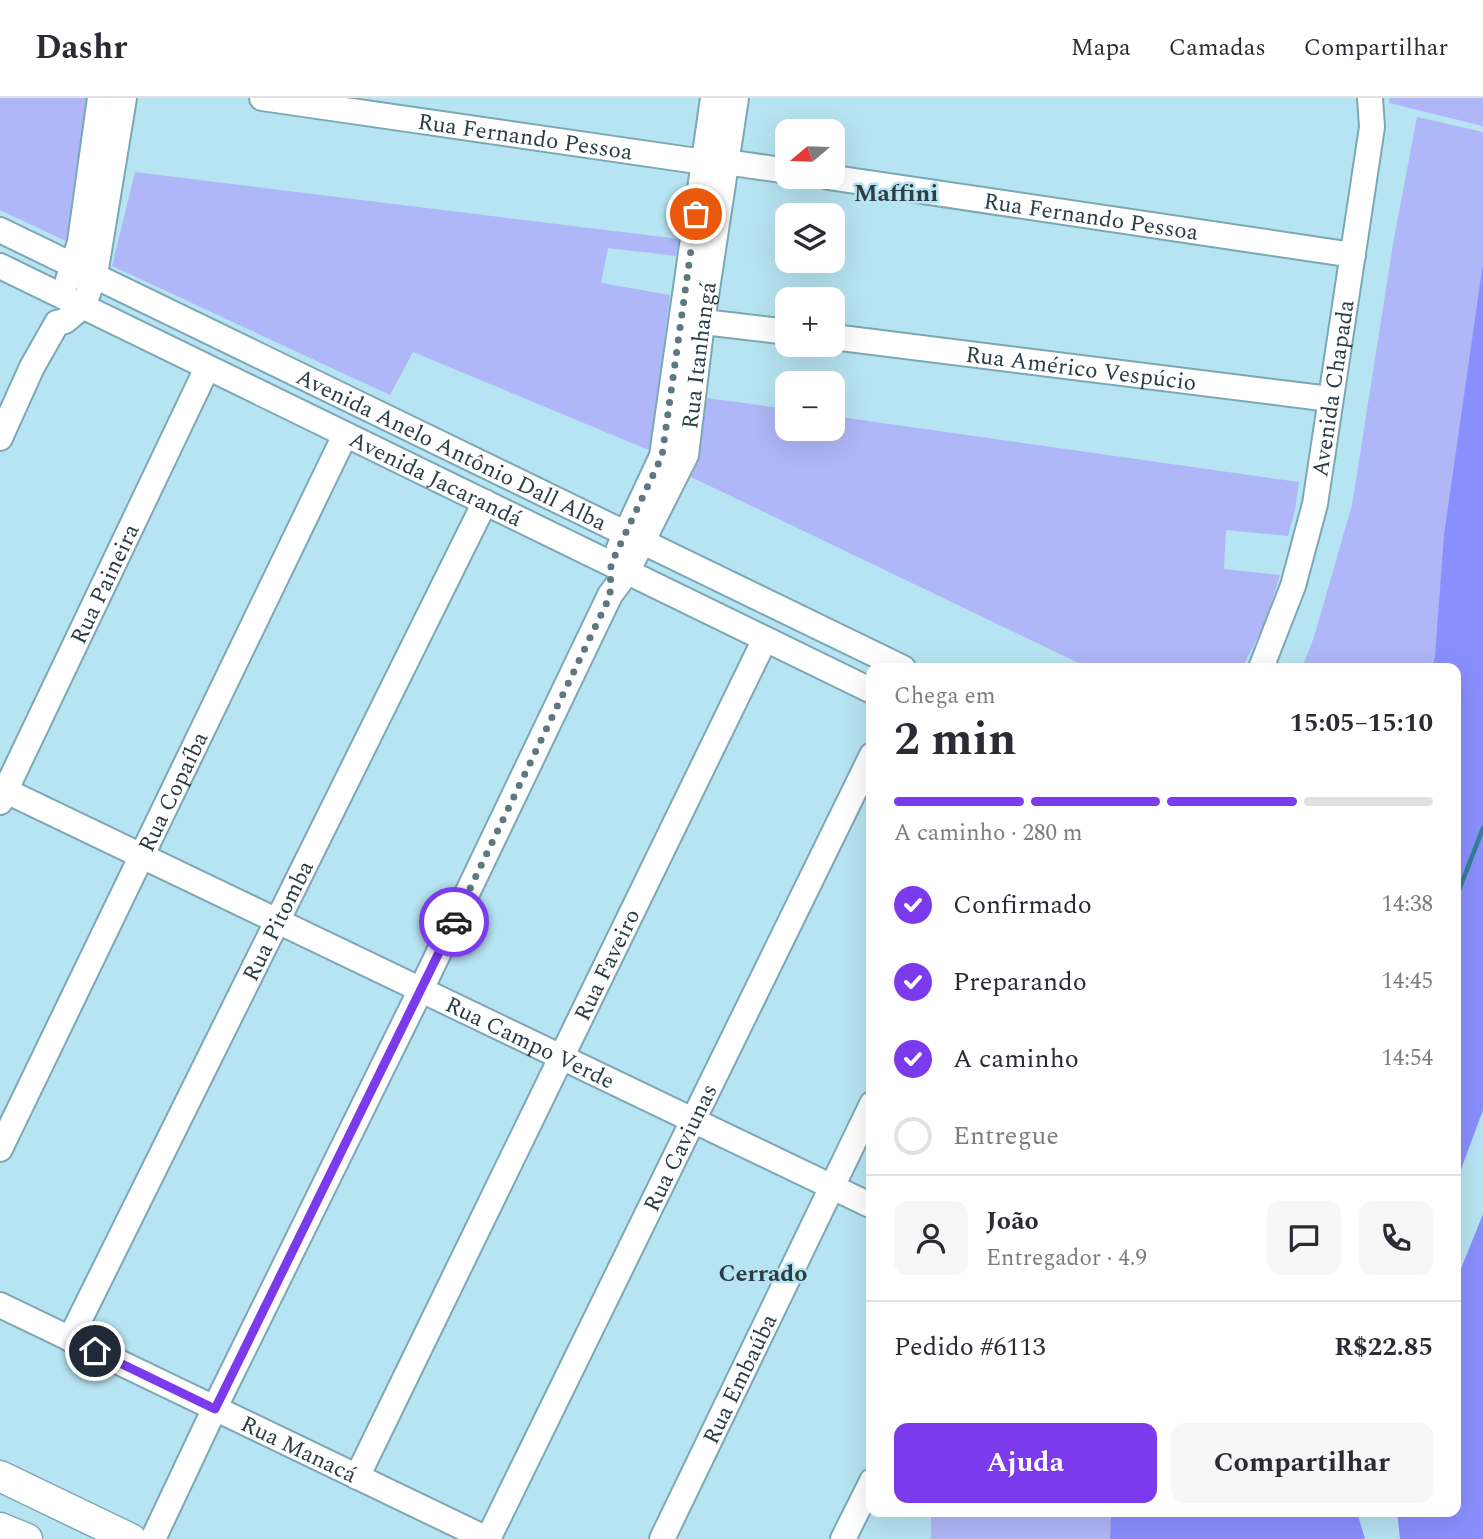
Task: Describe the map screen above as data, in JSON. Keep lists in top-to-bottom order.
{
  "streets": {
    "street": [
      "Rua Fernando Pessoa",
      "Rua Itanhangá",
      "Rua Américo Vespúcio",
      "Avenida Chapada",
      "Avenida Anelo Antônio Dall Alba",
      "Avenida Jacarandá",
      "Rua Paineira",
      "Rua Copaíba",
      "Rua Pitomba",
      "Rua Faveiro",
      "Rua Campo Verde",
      "Rua Caviunas",
      "Rua Embaúba",
      "Rua Manacá"
    ]
  },
  "crossings": [
    ["Rua Fernando Pessoa", "Rua Itanhangá"],
    ["Rua Fernando Pessoa", "Avenida Chapada"],
    ["Rua Itanhangá", "Avenida Anelo Antônio Dall Alba"],
    ["Rua Itanhangá", "Avenida Jacarandá"],
    ["Rua Itanhangá", "Rua Campo Verde"],
    ["Rua Itanhangá", "Rua Manacá"],
    ["Rua Américo Vespúcio", "Avenida Chapada"],
    ["Avenida Jacarandá", "Rua Paineira"],
    ["Avenida Jacarandá", "Rua Copaíba"],
    ["Avenida Jacarandá", "Rua Pitomba"],
    ["Avenida Jacarandá", "Rua Faveiro"],
    ["Rua Paineira", "Rua Campo Verde"],
    ["Rua Copaíba", "Rua Campo Verde"],
    ["Rua Pitomba", "Rua Campo Verde"],
    ["Rua Pitomba", "Rua Manacá"],
    ["Rua Faveiro", "Rua Campo Verde"],
    ["Rua Faveiro", "Rua Manacá"],
    ["Rua Campo Verde", "Rua Caviunas"],
    ["Rua Campo Verde", "Rua Embaúba"],
    ["Rua Caviunas", "Rua Manacá"]
  ],
  "districts": ["Maffini", "Cerrado"],
  "north": "left",
  "page": {
    "header": "Dashr",
    "nav": ["Mapa", "Camadas", "Compartilhar"],
    "map_buttons": ["+", "−"],
    "heading": ["2 min", "Chega em", "15:05–15:10"],
    "panel": [
      "João",
      "Entregador · 4.9",
      "Pedido #6113",
      "R$22.85"
    ],
    "bar": "A caminho · 280 m",
    "list": [
      ["Confirmado", "14:38"],
      ["Preparando", "14:45"],
      ["A caminho", "14:54"],
      "Entregue"
    ],
    "buttons": ["Ajuda", "Compartilhar"]
  }
}
